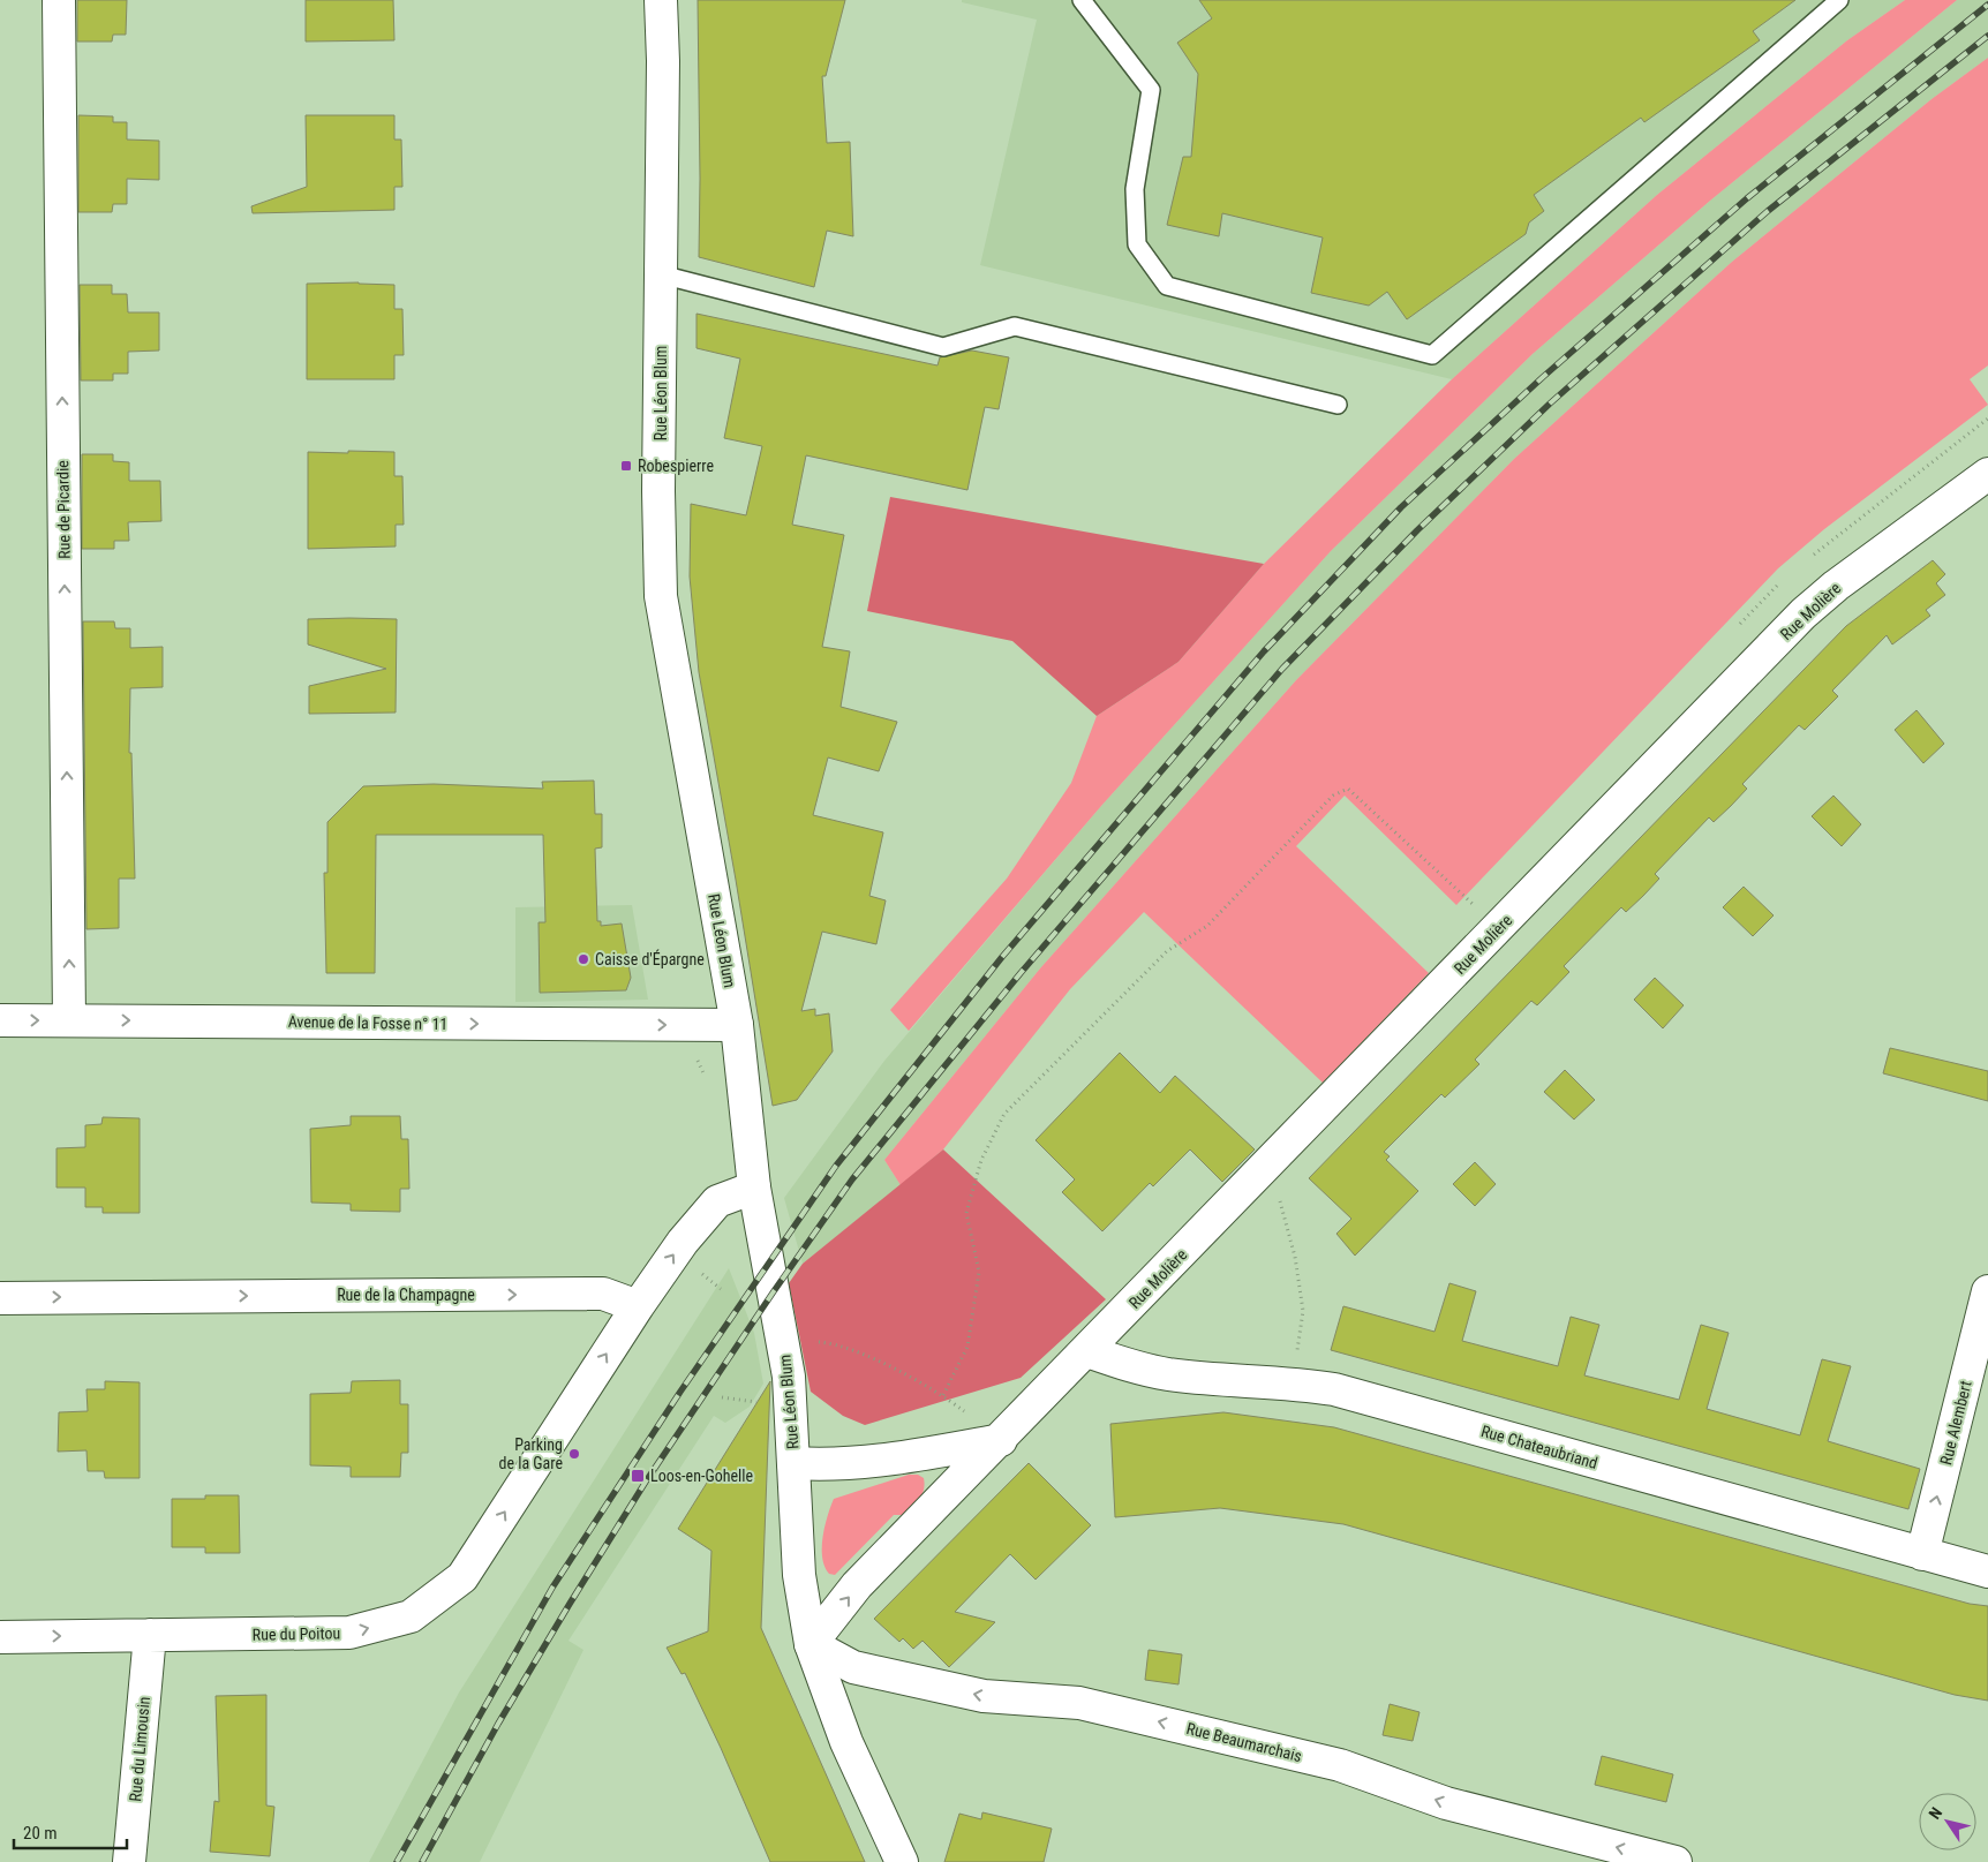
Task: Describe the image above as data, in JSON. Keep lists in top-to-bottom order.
{
  "streets": {
    "street": [
      "Rue Léon Blum",
      "Rue de Picardie",
      "Rue Molière",
      "Avenue de la Fosse n° 11",
      "Rue de la Champagne",
      "Rue Alembert",
      "Rue Chateaubriand",
      "Rue du Poitou",
      "Rue Beaumarchais",
      "Rue du Limousin"
    ]
  },
  "crossings": [
    ["Rue Léon Blum", "Rue Molière"],
    ["Rue Léon Blum", "Avenue de la Fosse n° 11"],
    ["Rue Léon Blum", "Rue Beaumarchais"],
    ["Rue de Picardie", "Avenue de la Fosse n° 11"],
    ["Rue Molière", "Rue Chateaubriand"],
    ["Rue Molière", "Rue Beaumarchais"],
    ["Rue de la Champagne", "Rue du Poitou"],
    ["Rue Alembert", "Rue Chateaubriand"],
    ["Rue du Poitou", "Rue du Limousin"]
  ],
  "one_way": [
    "Rue de Picardie",
    "Avenue de la Fosse n° 11",
    "Rue de la Champagne",
    "Rue Alembert",
    "Rue du Poitou",
    "Rue Beaumarchais"
  ],
  "places": {
    "transit": ["Robespierre", "Loos-en-Gohelle"],
    "other": ["Caisse d'Épargne", "Parking de la Gare"]
  },
  "scale_bar": "20 m",
  "north": "top left"
}
